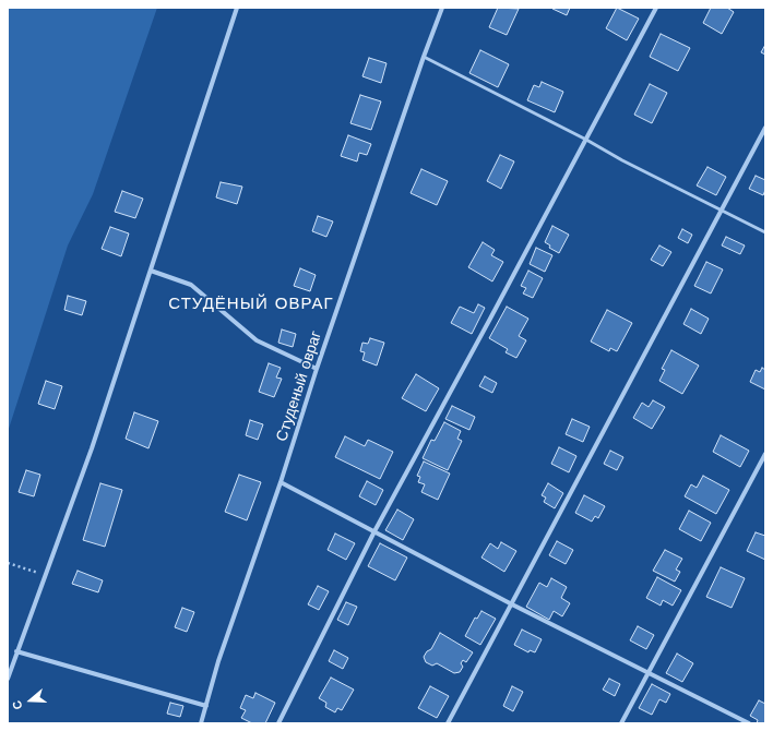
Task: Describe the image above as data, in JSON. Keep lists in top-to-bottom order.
{
  "streets": {
    "street": ["Студеный овраг"]
  },
  "districts": ["СТУДЁНЫЙ ОВРАГ"],
  "north": "left"
}
